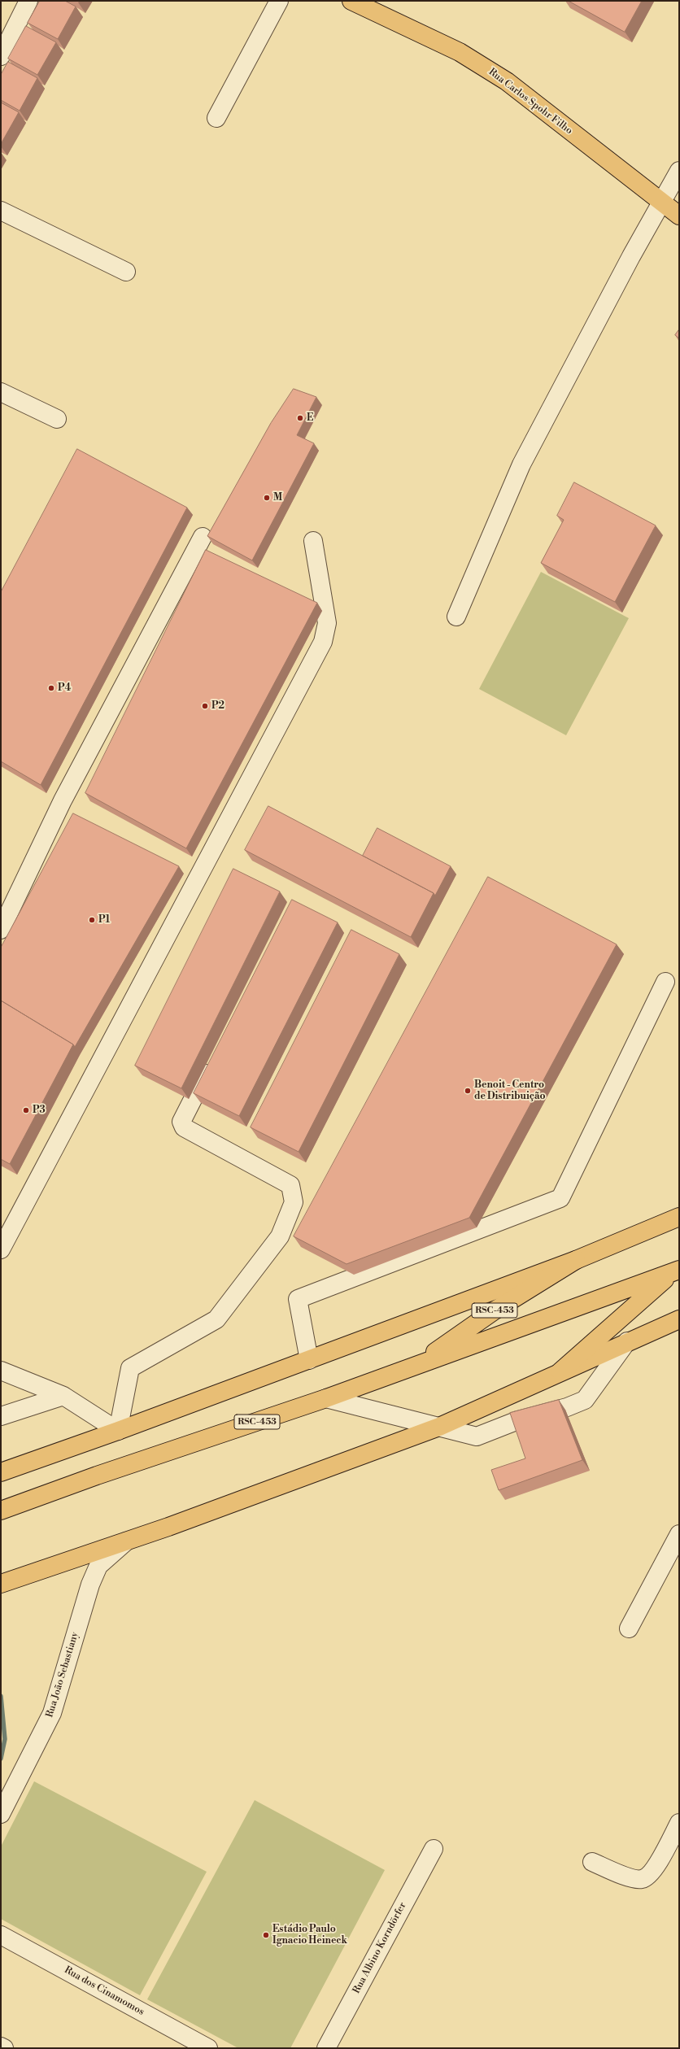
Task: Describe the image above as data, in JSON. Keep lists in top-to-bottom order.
{
  "streets": {
    "main road": ["Rua Carlos Spohr Filho", "RSC-453"],
    "street": ["Rua João Sebastiany", "Rua Albino Korndörfer", "Rua dos Cinamomos"]
  },
  "places": [
    "E",
    "M",
    "P4",
    "P2",
    "P1",
    "Benoit - Centro de Distribuição",
    "P3",
    "Estádio Paulo Ignacio Heineck"
  ]
}
